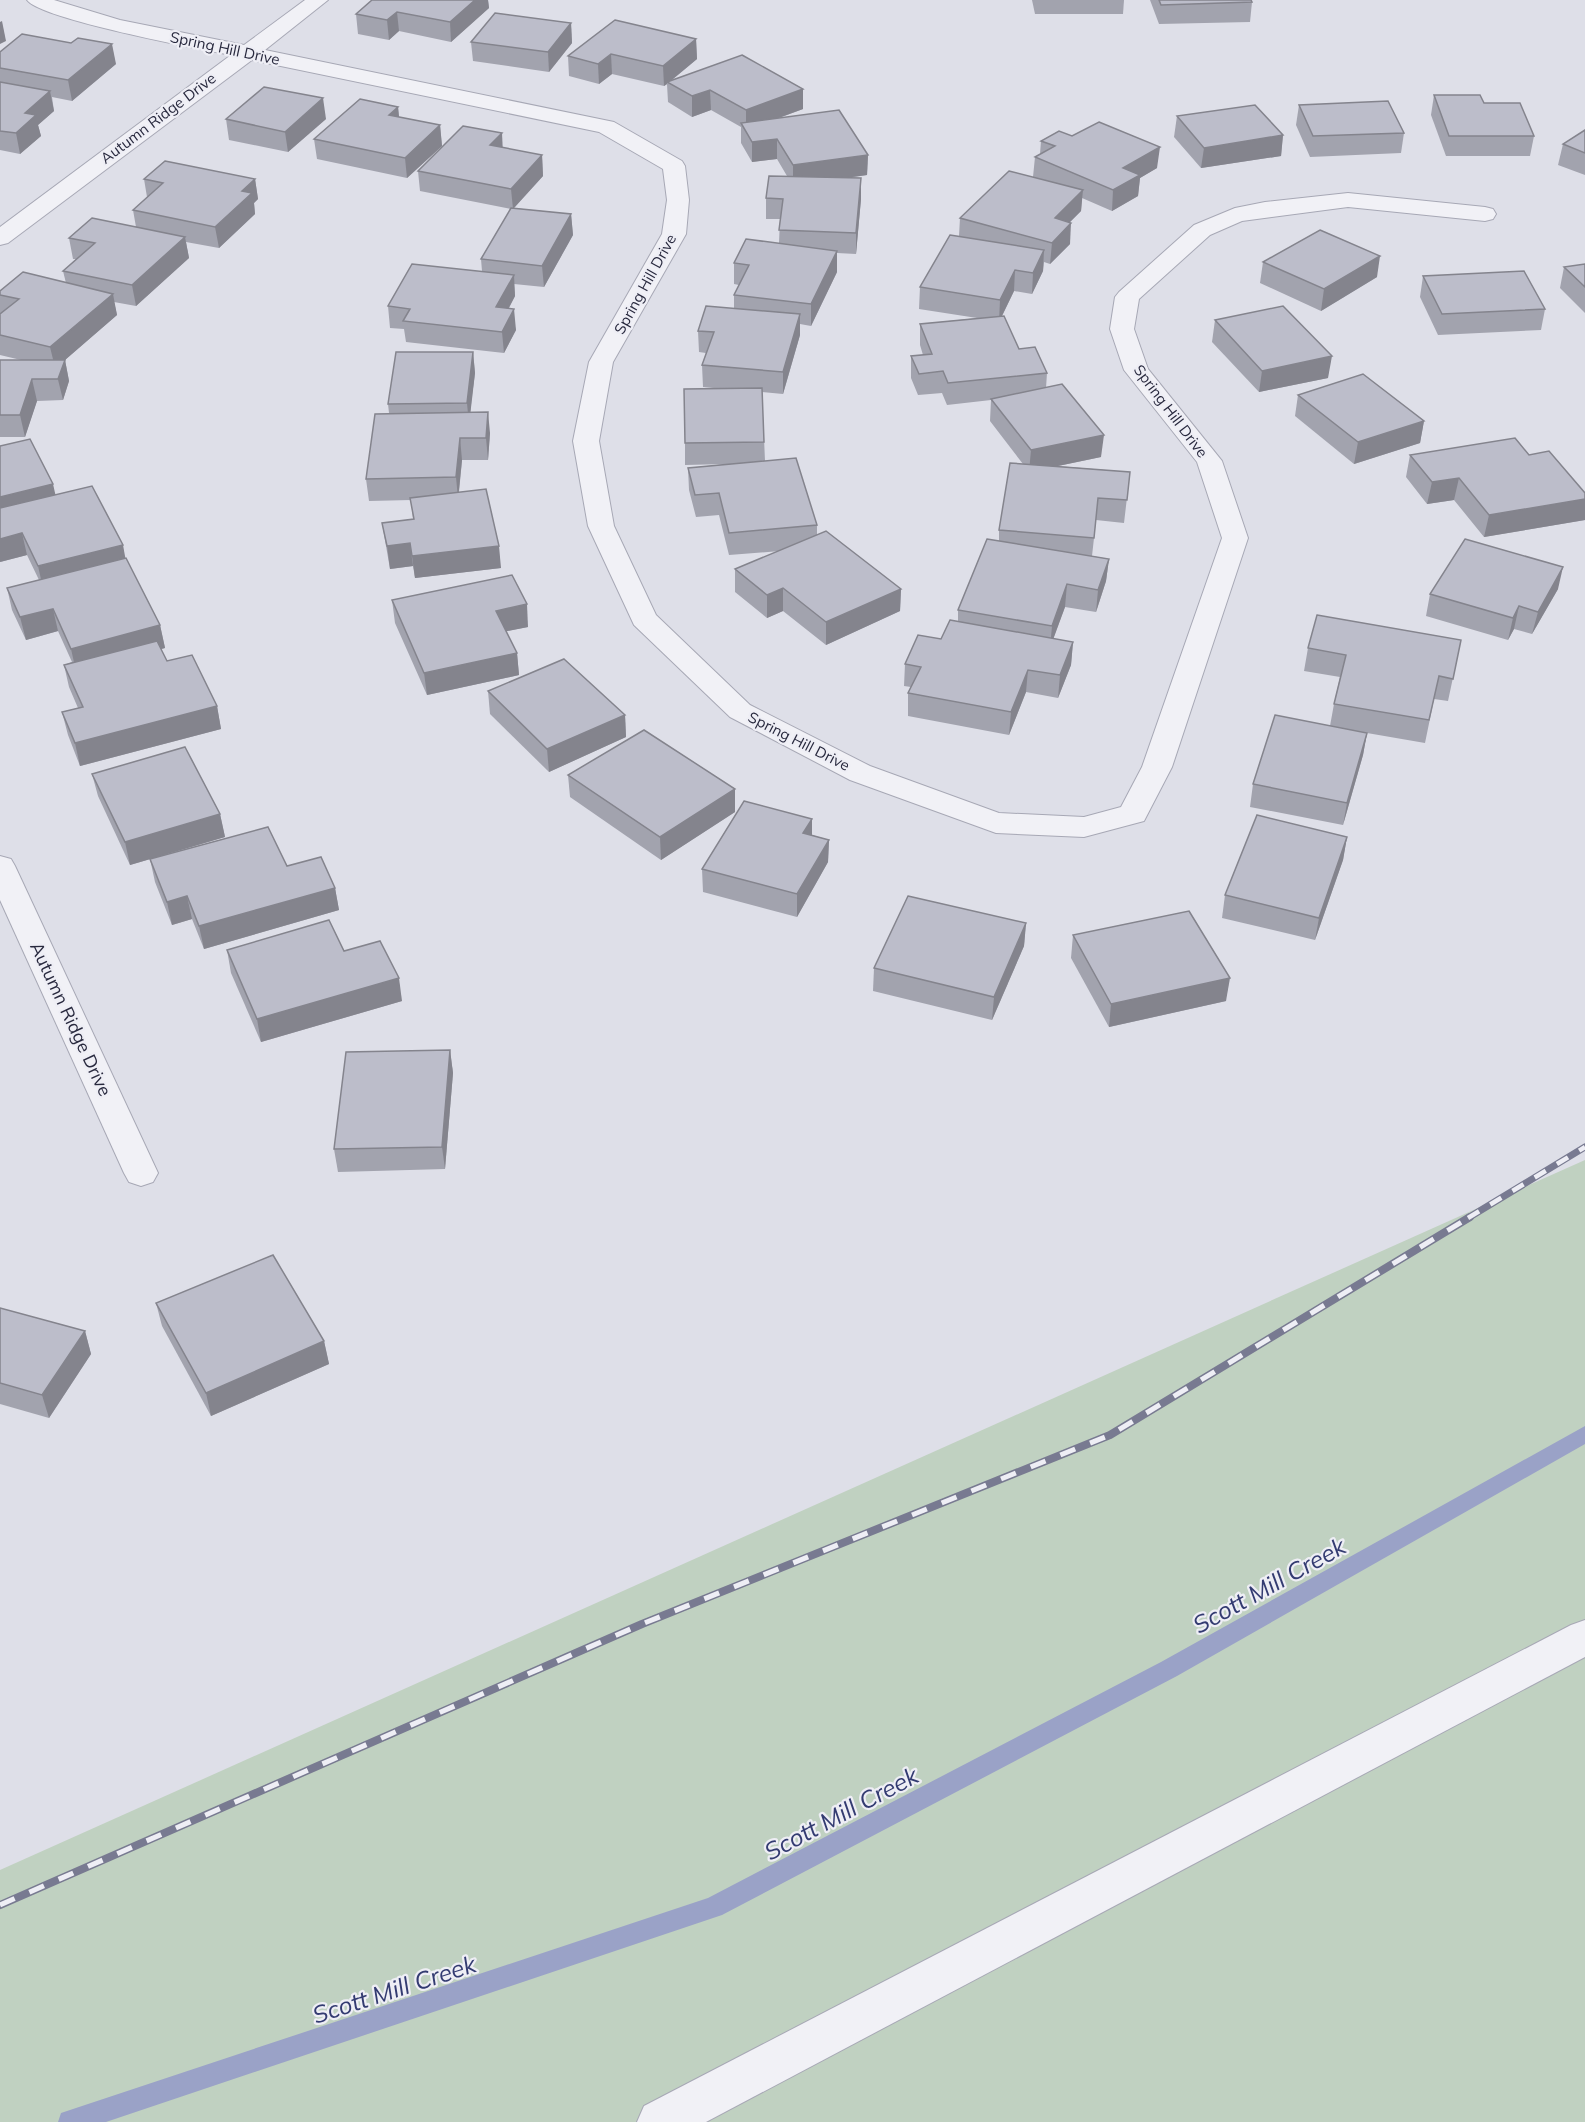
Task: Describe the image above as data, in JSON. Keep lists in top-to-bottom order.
{
  "streets": {
    "street": ["Spring Hill Drive", "Autumn Ridge Drive"]
  },
  "crossings": [
    ["Spring Hill Drive", "Autumn Ridge Drive"]
  ],
  "water": ["Scott Mill Creek"]
}
